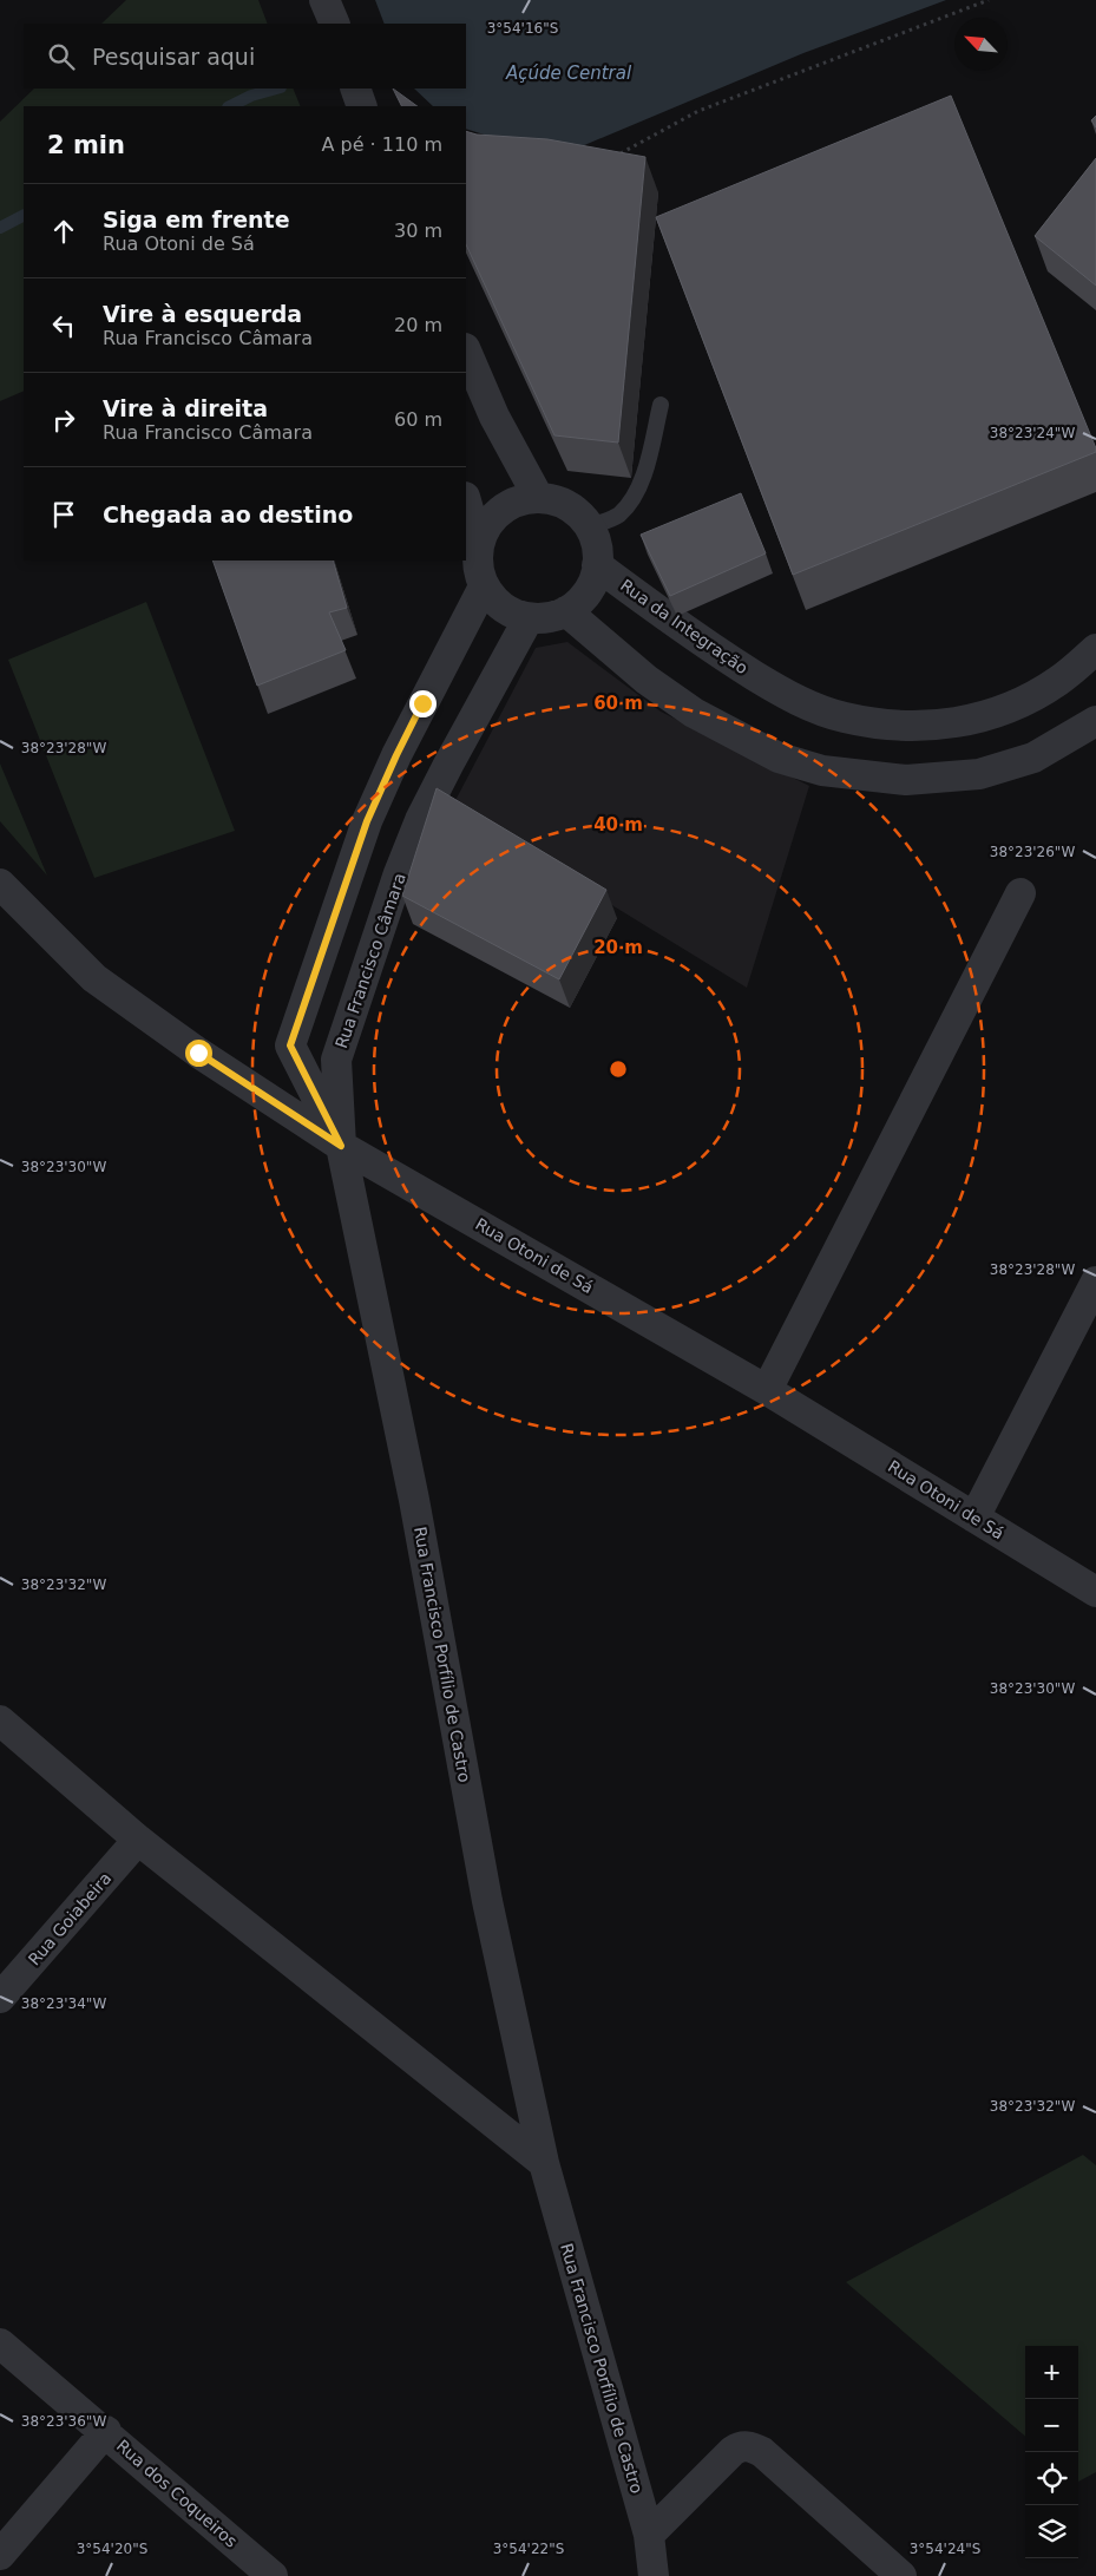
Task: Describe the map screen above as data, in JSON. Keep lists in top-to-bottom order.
{
  "streets": {
    "street": [
      "Rua da Integração",
      "Rua Francisco Câmara",
      "Rua Otoni de Sá",
      "Rua Francisco Porfílio de Castro",
      "Rua Goiabeira",
      "Rua dos Coqueiros"
    ]
  },
  "crossings": [
    ["Rua da Integração", "Rua Francisco Câmara"],
    ["Rua Francisco Câmara", "Rua Otoni de Sá"],
    ["Rua Francisco Câmara", "Rua Francisco Porfílio de Castro"],
    ["Rua Otoni de Sá", "Rua Francisco Porfílio de Castro"]
  ],
  "water": ["Açúde Central"],
  "north": "top left",
  "page": {
    "search": "Pesquisar aqui",
    "heading": ["2 min", "A pé · 110 m"],
    "list": [
      ["Siga em frente", "Rua Otoni de Sá", "30 m"],
      ["Vire à esquerda", "Rua Francisco Câmara", "20 m"],
      ["Vire à direita", "Rua Francisco Câmara", "60 m"],
      "Chegada ao destino"
    ],
    "map_buttons": ["+", "−"]
  },
  "coordinates": [
    "3°54'16\"S",
    "38°23'24\"W",
    "38°23'28\"W",
    "38°23'26\"W",
    "38°23'30\"W",
    "38°23'32\"W",
    "38°23'34\"W",
    "38°23'36\"W",
    "3°54'20\"S",
    "3°54'22\"S",
    "3°54'24\"S"
  ],
  "rings": ["60 m", "40 m", "20 m"]
}
